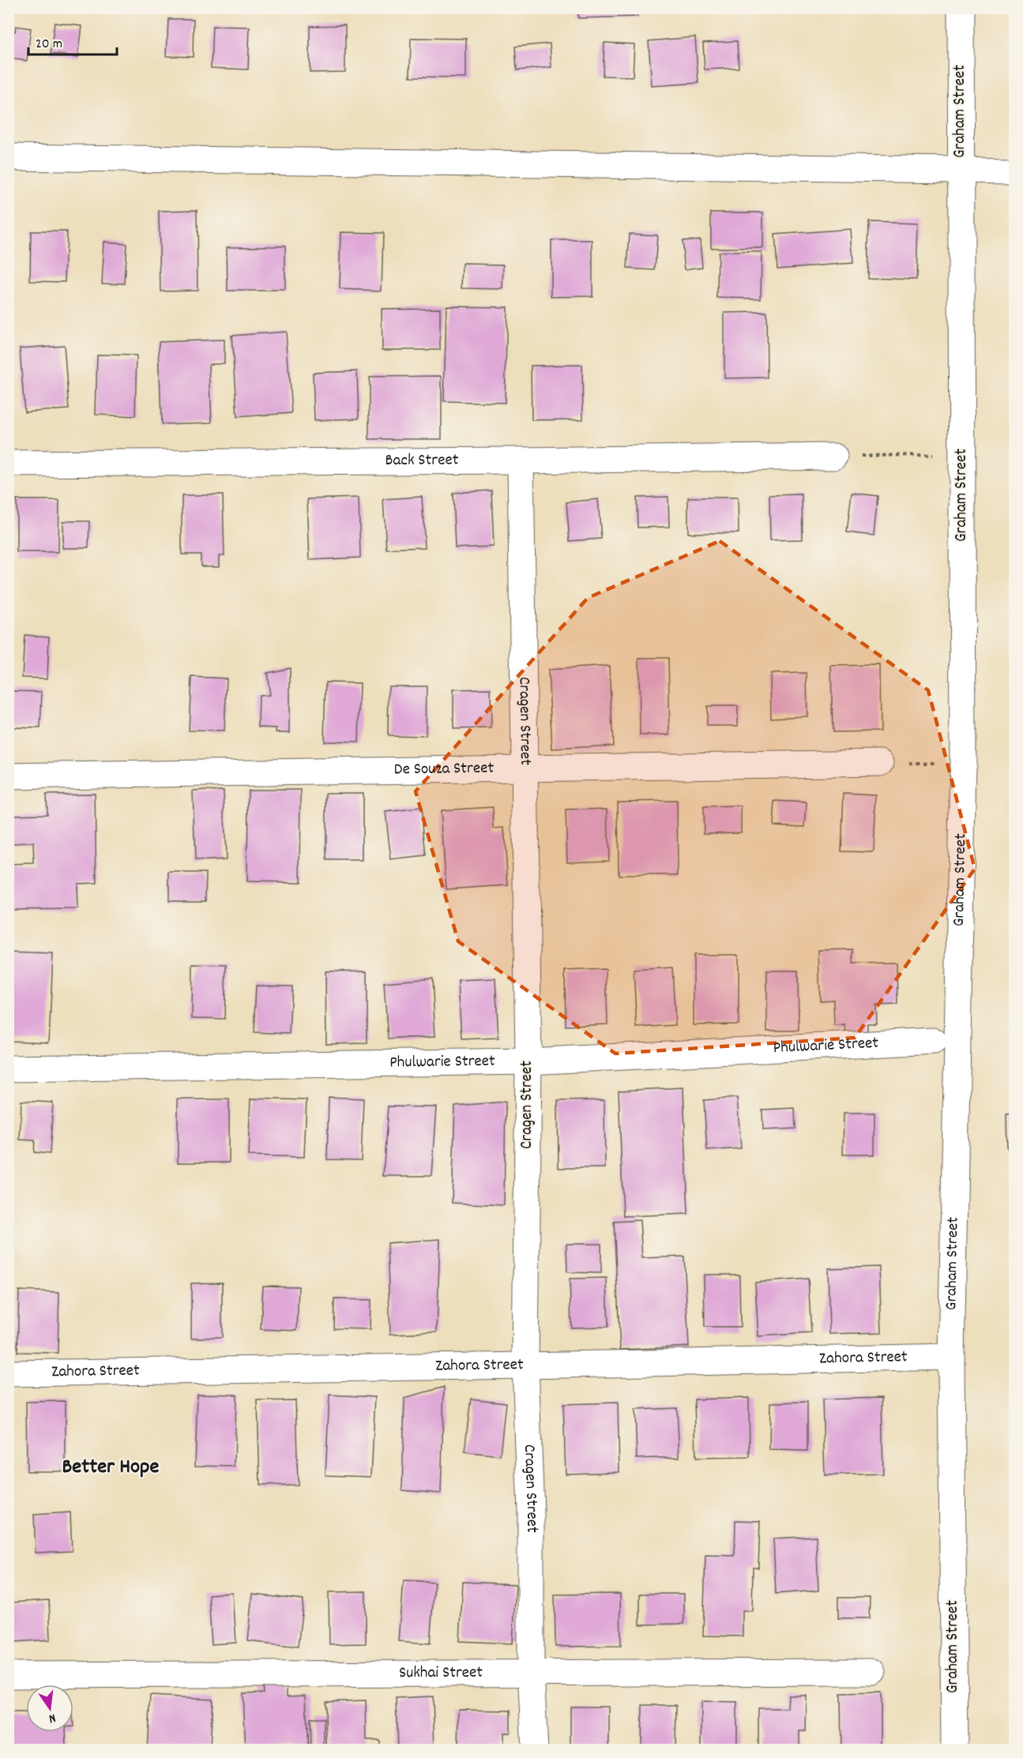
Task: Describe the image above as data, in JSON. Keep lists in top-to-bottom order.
{
  "streets": {
    "street": [
      "Graham Street",
      "Back Street",
      "Cragen Street",
      "De Souza Street",
      "Phulwarie Street",
      "Zahora Street",
      "Sukhai Street"
    ]
  },
  "crossings": [
    ["Graham Street", "Zahora Street"],
    ["Back Street", "Cragen Street"],
    ["Cragen Street", "De Souza Street"],
    ["Cragen Street", "Phulwarie Street"],
    ["Cragen Street", "Zahora Street"],
    ["Cragen Street", "Sukhai Street"]
  ],
  "districts": ["Better Hope"],
  "scale_bar": "20 m",
  "north": "bottom"
}
